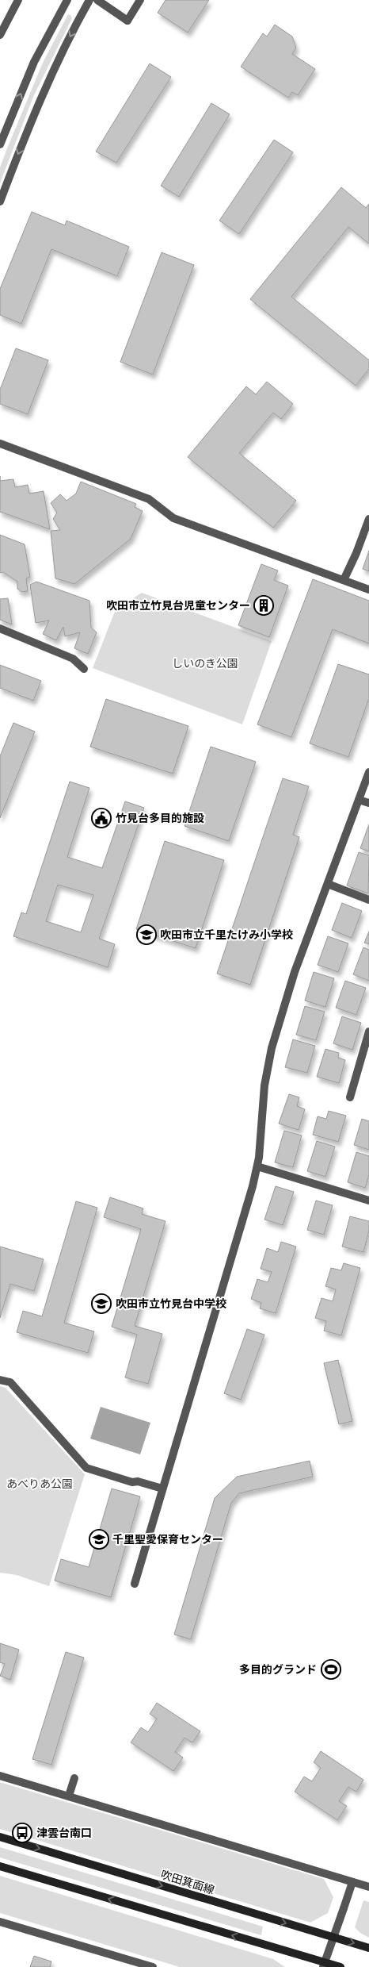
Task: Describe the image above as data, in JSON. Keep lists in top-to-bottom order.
{
  "streets": {
    "main road": ["吹田箕面線"]
  },
  "parks": ["しいのき公園", "あべりあ公園"],
  "places": {
    "building": ["吹田市立竹見台児童センター"],
    "public building": ["竹見台多目的施設"],
    "school or university": ["吹田市立千里たけみ小学校", "吹田市立竹見台中学校", "千里聖愛保育センター"],
    "sports": ["多目的グランド"],
    "bus stop": ["津雲台南口"]
  }
}
